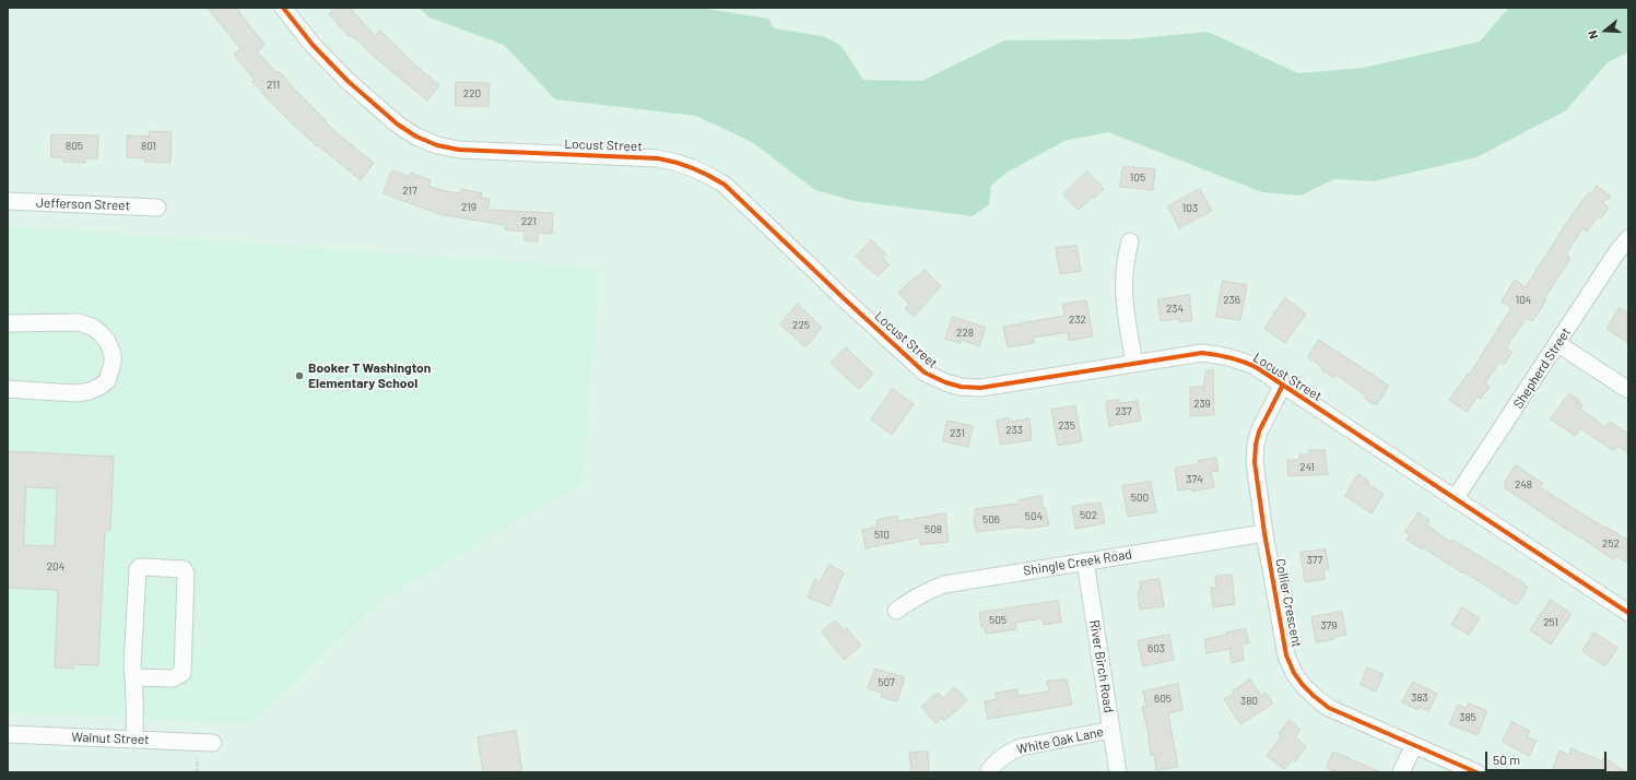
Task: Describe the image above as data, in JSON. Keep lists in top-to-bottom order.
{
  "streets": {
    "street": [
      "Locust Street",
      "Jefferson Street",
      "Shepherd Street",
      "Shingle Creek Road",
      "Collier Crescent",
      "River Birch Road",
      "Walnut Street",
      "White Oak Lane"
    ]
  },
  "crossings": [
    ["Locust Street", "Shepherd Street"],
    ["Locust Street", "Collier Crescent"],
    ["Shingle Creek Road", "Collier Crescent"],
    ["Shingle Creek Road", "River Birch Road"],
    ["River Birch Road", "White Oak Lane"]
  ],
  "places": ["Booker T Washington Elementary School"],
  "house_numbers": [
    "211",
    "220",
    "805",
    "801",
    "105",
    "217",
    "219",
    "103",
    "221",
    "236",
    "104",
    "234",
    "232",
    "225",
    "228",
    "239",
    "237",
    "235",
    "233",
    "231",
    "241",
    "374",
    "248",
    "500",
    "502",
    "504",
    "506",
    "508",
    "510",
    "252",
    "377",
    "204",
    "505",
    "251",
    "379",
    "603",
    "507",
    "383",
    "605",
    "380",
    "385"
  ],
  "scale_bar": "50 m",
  "north": "left"
}
